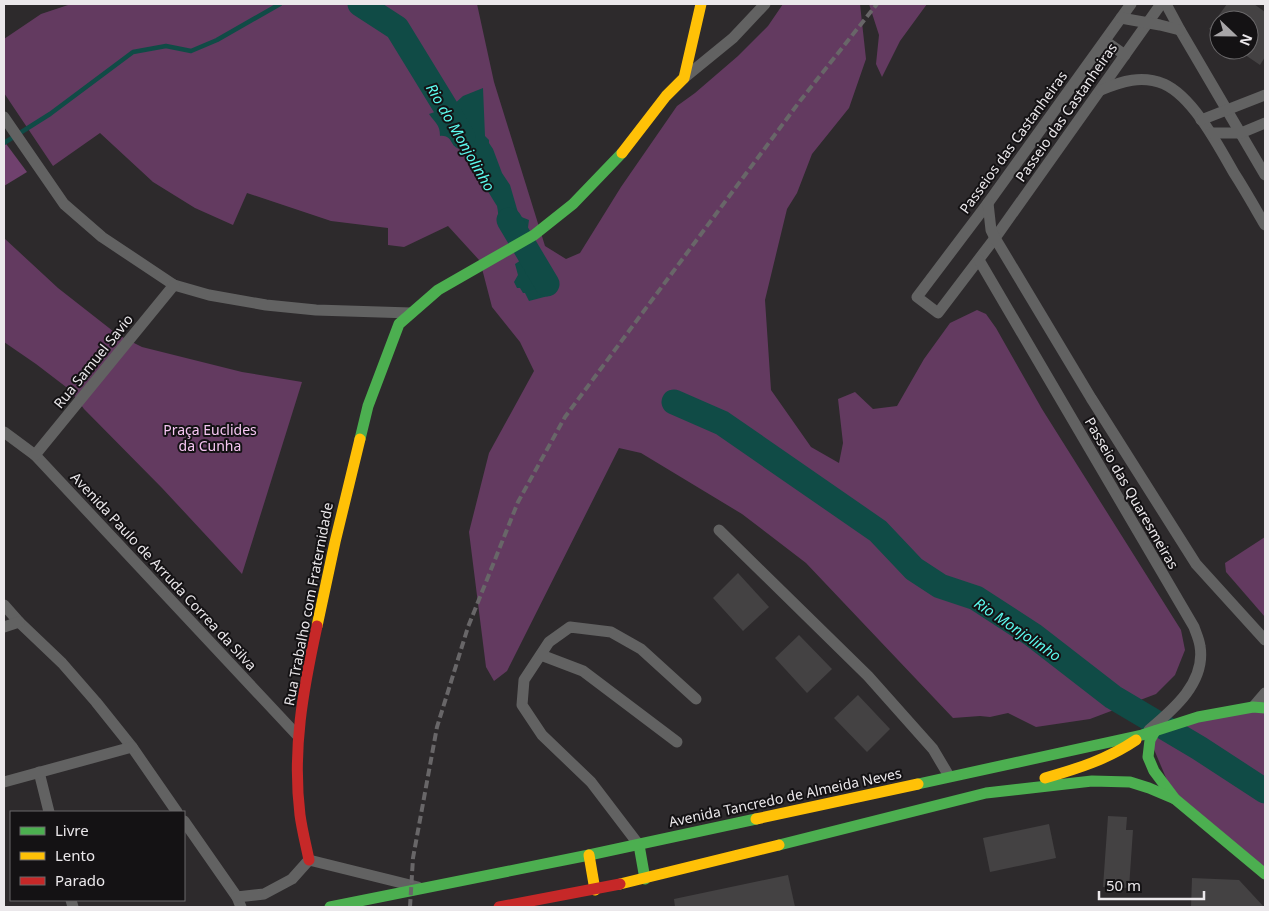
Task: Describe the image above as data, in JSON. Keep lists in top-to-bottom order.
{
  "streets": {
    "main road": ["Rua Trabalho com Fraternidade", "Avenida Tancredo de Almeida Neves"],
    "street": [
      "Passeio das Castanheiras",
      "Passeios das Castanheiras",
      "Rua Samuel Savio",
      "Passeio das Quaresmeiras",
      "Avenida Paulo de Arruda Correa da Silva"
    ]
  },
  "crossings": [
    ["Passeio das Castanheiras", "Passeio das Quaresmeiras"],
    ["Passeios das Castanheiras", "Passeio das Quaresmeiras"],
    ["Rua Samuel Savio", "Avenida Paulo de Arruda Correa da Silva"],
    ["Passeio das Quaresmeiras", "Avenida Tancredo de Almeida Neves"],
    ["Avenida Paulo de Arruda Correa da Silva", "Rua Trabalho com Fraternidade"],
    ["Rua Trabalho com Fraternidade", "Avenida Tancredo de Almeida Neves"]
  ],
  "water": ["Rio do Monjolinho", "Rio Monjolinho"],
  "parks": ["Praça Euclides da Cunha"],
  "legend": ["Livre", "Lento", "Parado"],
  "scale_bar": "50 m",
  "north": "right"
}
